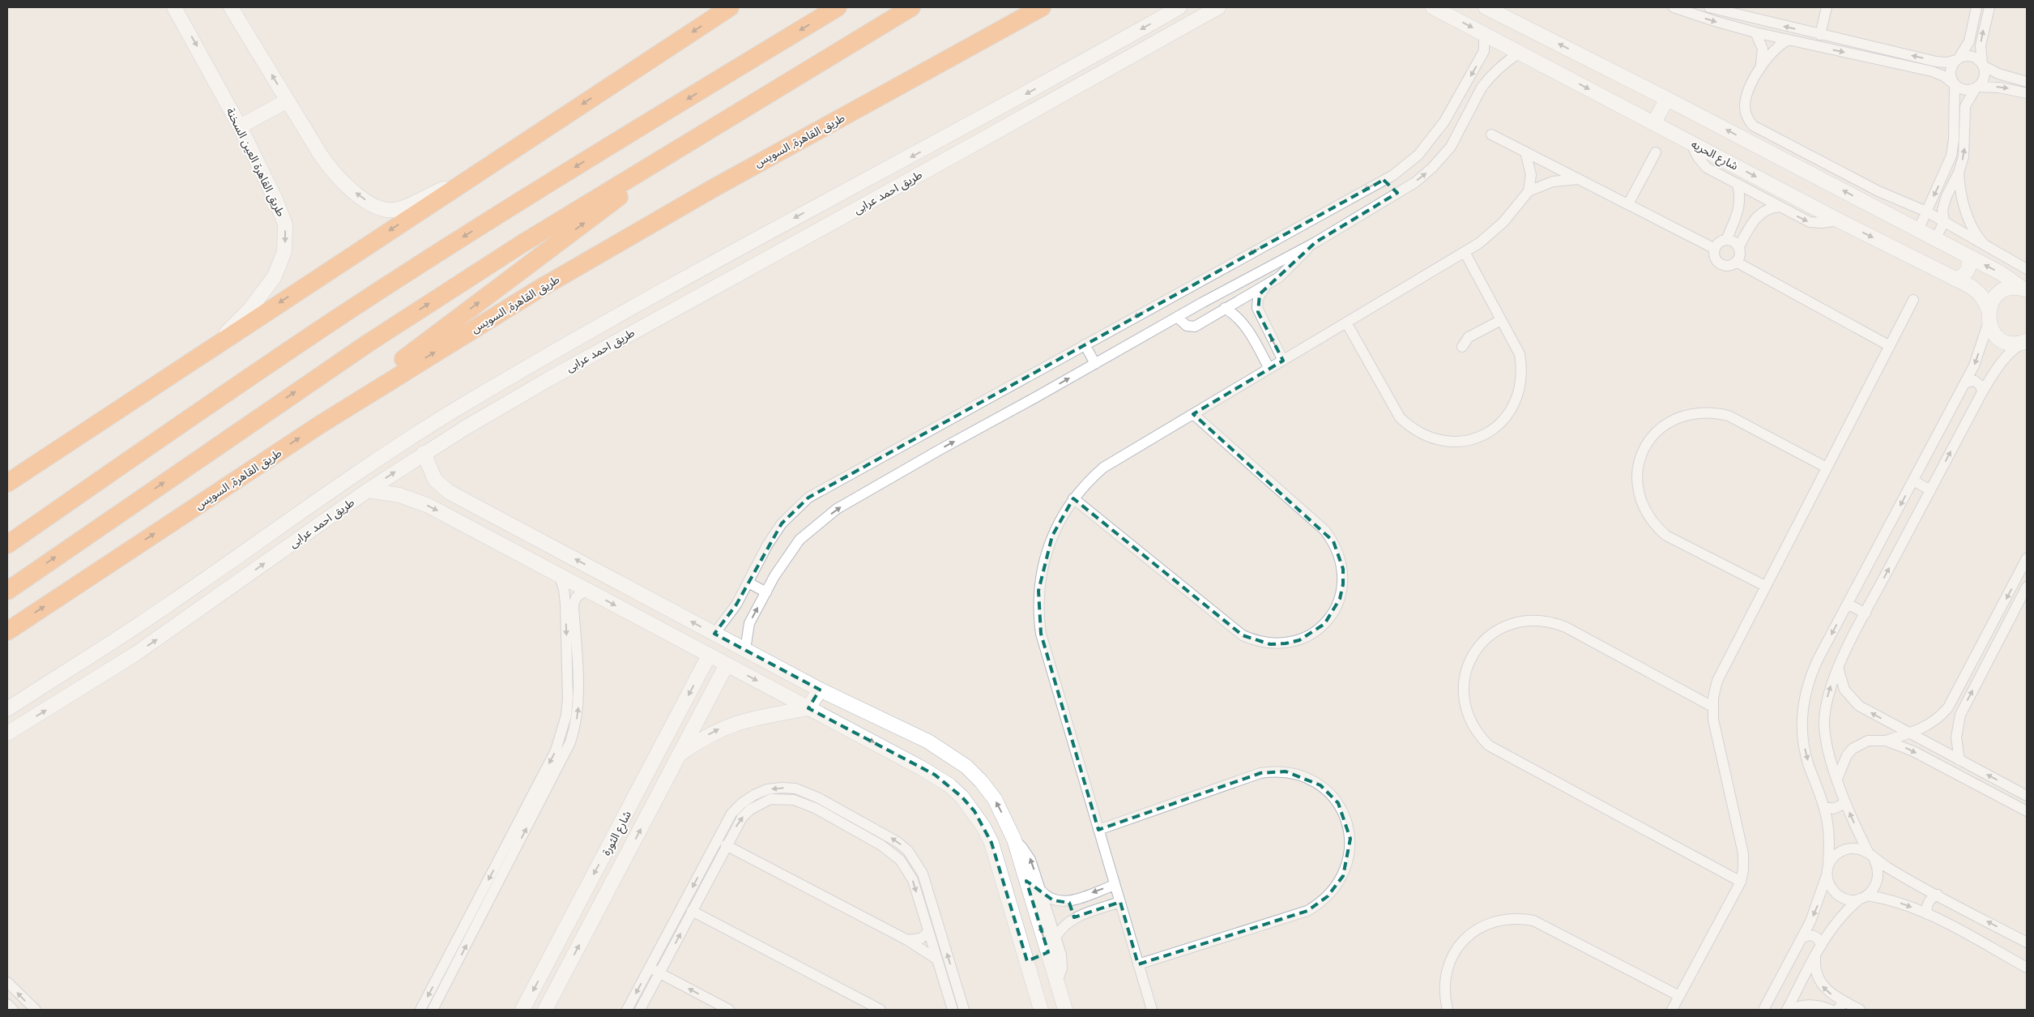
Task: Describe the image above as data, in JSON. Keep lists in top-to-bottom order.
{
  "streets": {
    "highway": ["طريق القاهرة, السويس"],
    "street": [
      "شارع الحريه",
      "طريق القاهرة العين السخنة",
      "طريق احمد عرابى",
      "شارع الثورة"
    ]
  },
  "one_way": ["طريق القاهرة العين السخنة"]
}
